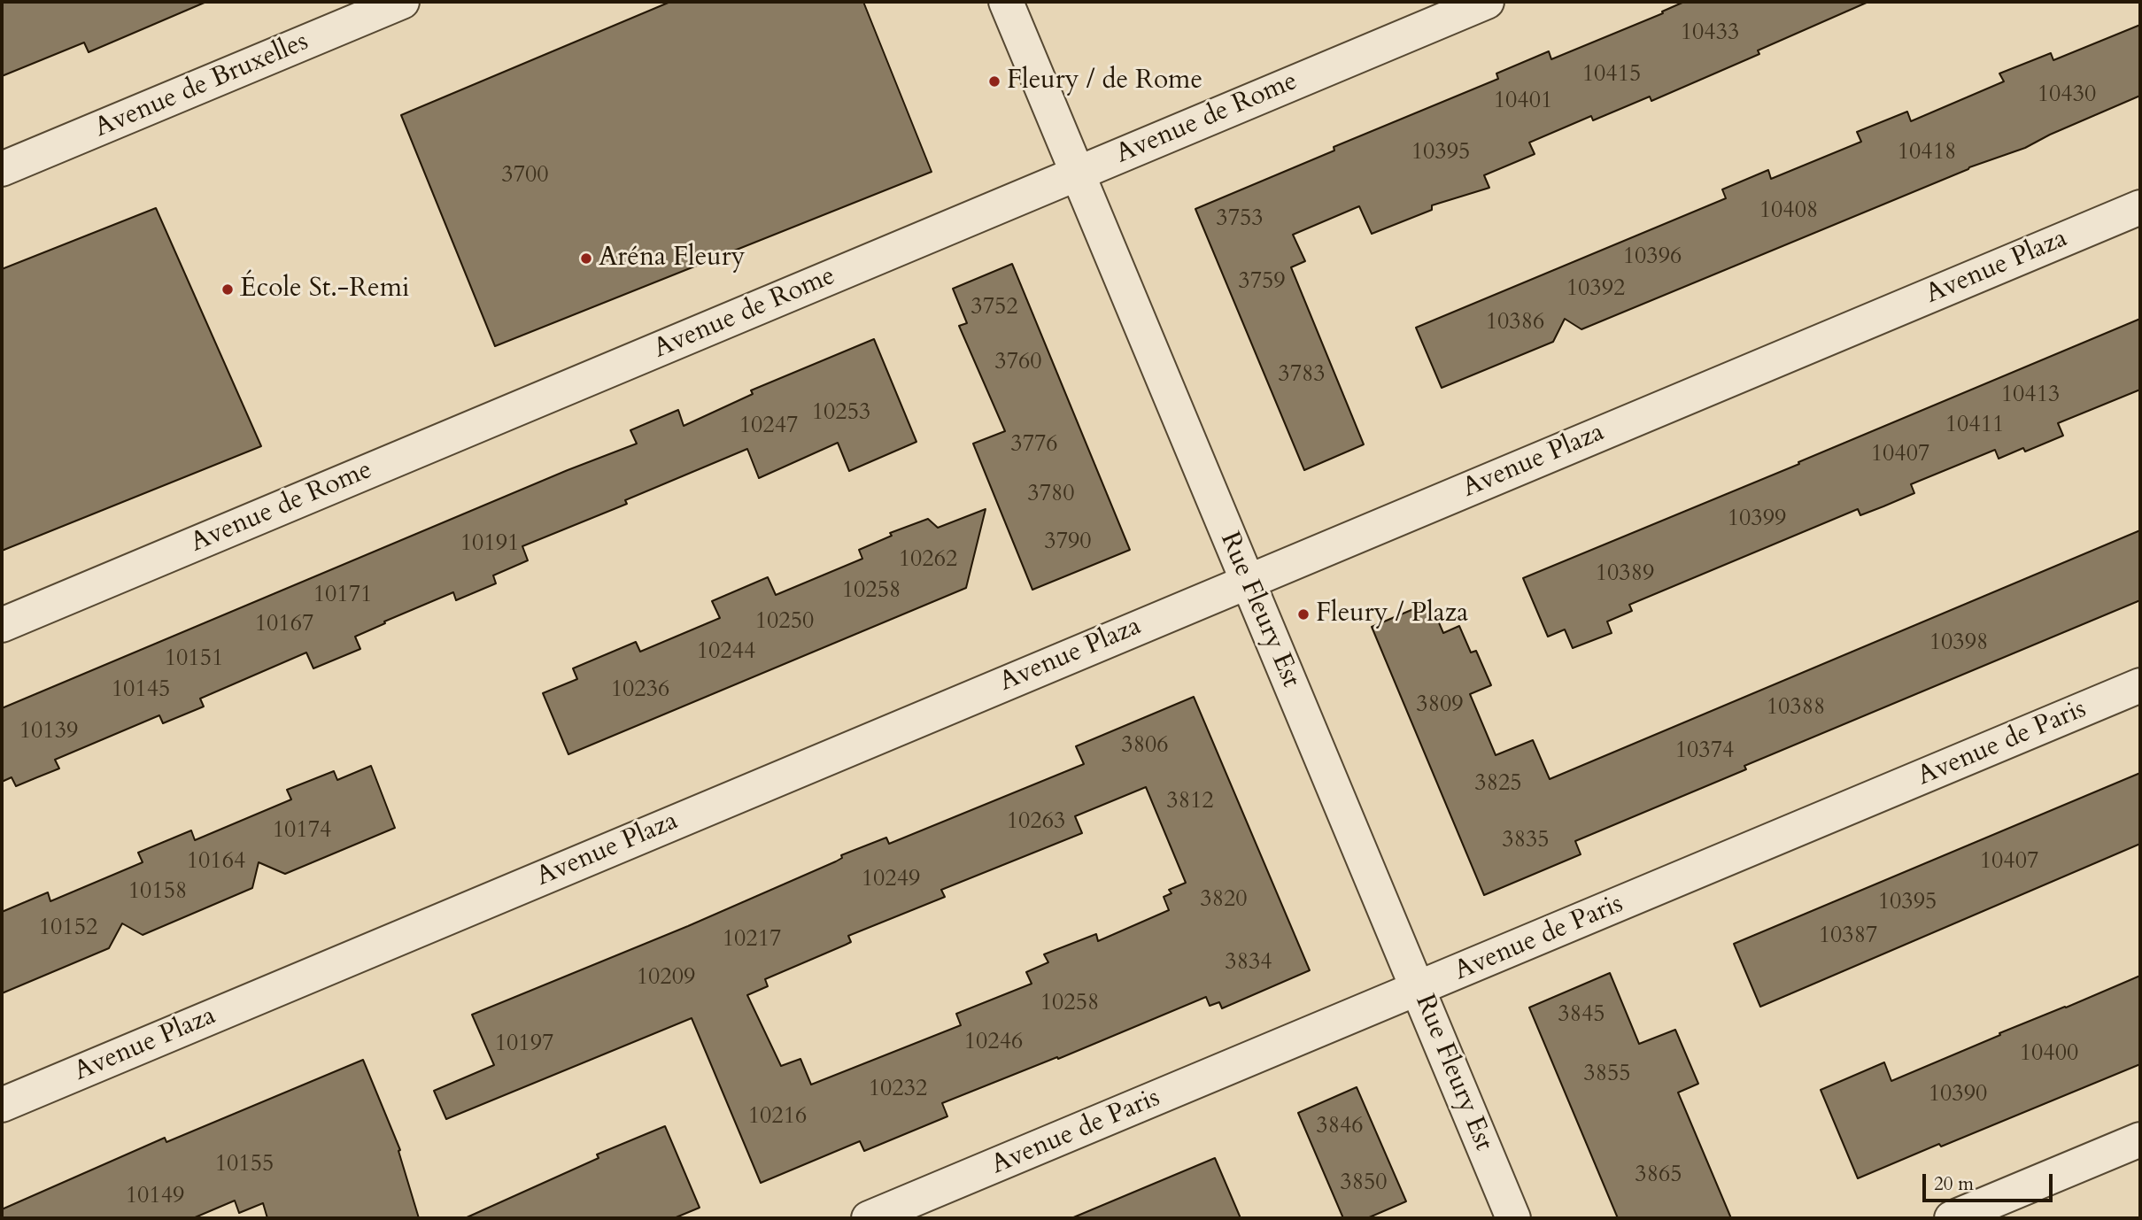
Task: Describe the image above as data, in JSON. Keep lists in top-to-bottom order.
{
  "streets": {
    "street": [
      "Avenue de Bruxelles",
      "Avenue de Rome",
      "Avenue Plaza",
      "Rue Fleury Est",
      "Avenue de Paris"
    ]
  },
  "crossings": [
    ["Avenue de Rome", "Rue Fleury Est"],
    ["Avenue Plaza", "Rue Fleury Est"],
    ["Rue Fleury Est", "Avenue de Paris"]
  ],
  "places": [
    "Fleury / de Rome",
    "Aréna Fleury",
    "École St.-Remi",
    "Fleury / Plaza"
  ],
  "house_numbers": [
    "10433",
    "10415",
    "10430",
    "10401",
    "10395",
    "10418",
    "3700",
    "10408",
    "3753",
    "10396",
    "3759",
    "10392",
    "3752",
    "10386",
    "3760",
    "3783",
    "10413",
    "10253",
    "10411",
    "10247",
    "3776",
    "10407",
    "3780",
    "10399",
    "3790",
    "10191",
    "10262",
    "10389",
    "10258",
    "10171",
    "10250",
    "10167",
    "10398",
    "10244",
    "10151",
    "10145",
    "10236",
    "3809",
    "10388",
    "10139",
    "3806",
    "10374",
    "3825",
    "3812",
    "10263",
    "10174",
    "3835",
    "10164",
    "10407",
    "10249",
    "10158",
    "3820",
    "10395",
    "10152",
    "10387",
    "10217",
    "3834",
    "10209",
    "10258",
    "3845",
    "10246",
    "10197",
    "10400",
    "3855",
    "10232",
    "10390",
    "10216",
    "3846",
    "10155",
    "3865",
    "3850",
    "10149"
  ],
  "scale_bar": "20 m"
}
